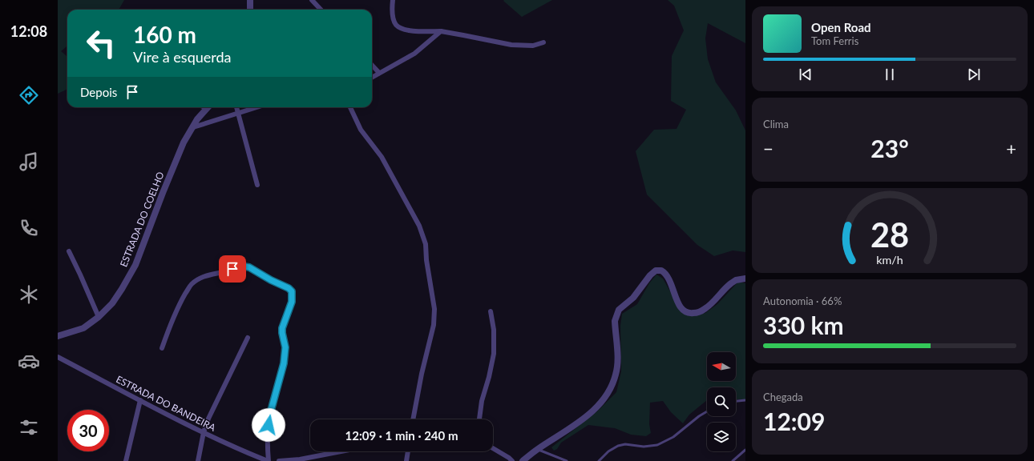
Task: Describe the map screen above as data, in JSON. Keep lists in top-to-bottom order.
{
  "streets": {
    "street": ["ESTRADA DO COELHO", "ESTRADA DO BANDEIRA"]
  },
  "north": "left",
  "page": {
    "tabs": "12:08",
    "turn": ["160 m", "Vire à esquerda"],
    "song": ["Open Road", "Tom Ferris"],
    "then": "Depois",
    "tile": [
      "Clima",
      ["Autonomia · 66%", "330 km"],
      ["Chegada", "12:09"]
    ],
    "heat": ["−", "23°", "+"],
    "limit": "30",
    "trip": "12:09 · 1 min · 240 m",
    "gauge": ["28", "km/h"]
  }
}
